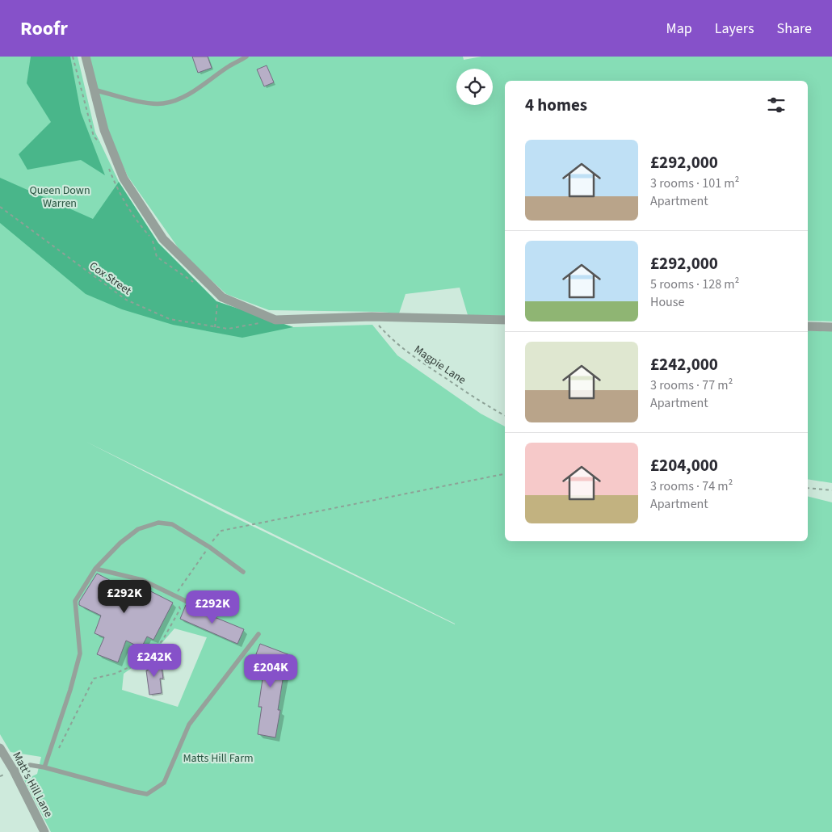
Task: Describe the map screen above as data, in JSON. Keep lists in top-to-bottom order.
{
  "streets": {
    "street": ["Matt's Hill Lane"],
    "path": ["Cox Street", "Magpie Lane"]
  },
  "parks": ["Queen Down Warren", "Matts Hill Farm"],
  "page": {
    "header": "Roofr",
    "nav": ["Map", "Layers", "Share"],
    "heading": "4 homes",
    "list": [
      {
        "name": "£292,000",
        "note": "3 rooms · 101 m² · Apartment"
      },
      {
        "name": "£292,000",
        "note": "5 rooms · 128 m² · House"
      },
      {
        "name": "£242,000",
        "note": "3 rooms · 77 m² · Apartment"
      },
      {
        "name": "£204,000",
        "note": "3 rooms · 74 m² · Apartment"
      }
    ],
    "price": [
      "£292K",
      "£292K",
      "£242K",
      "£204K"
    ]
  }
}
